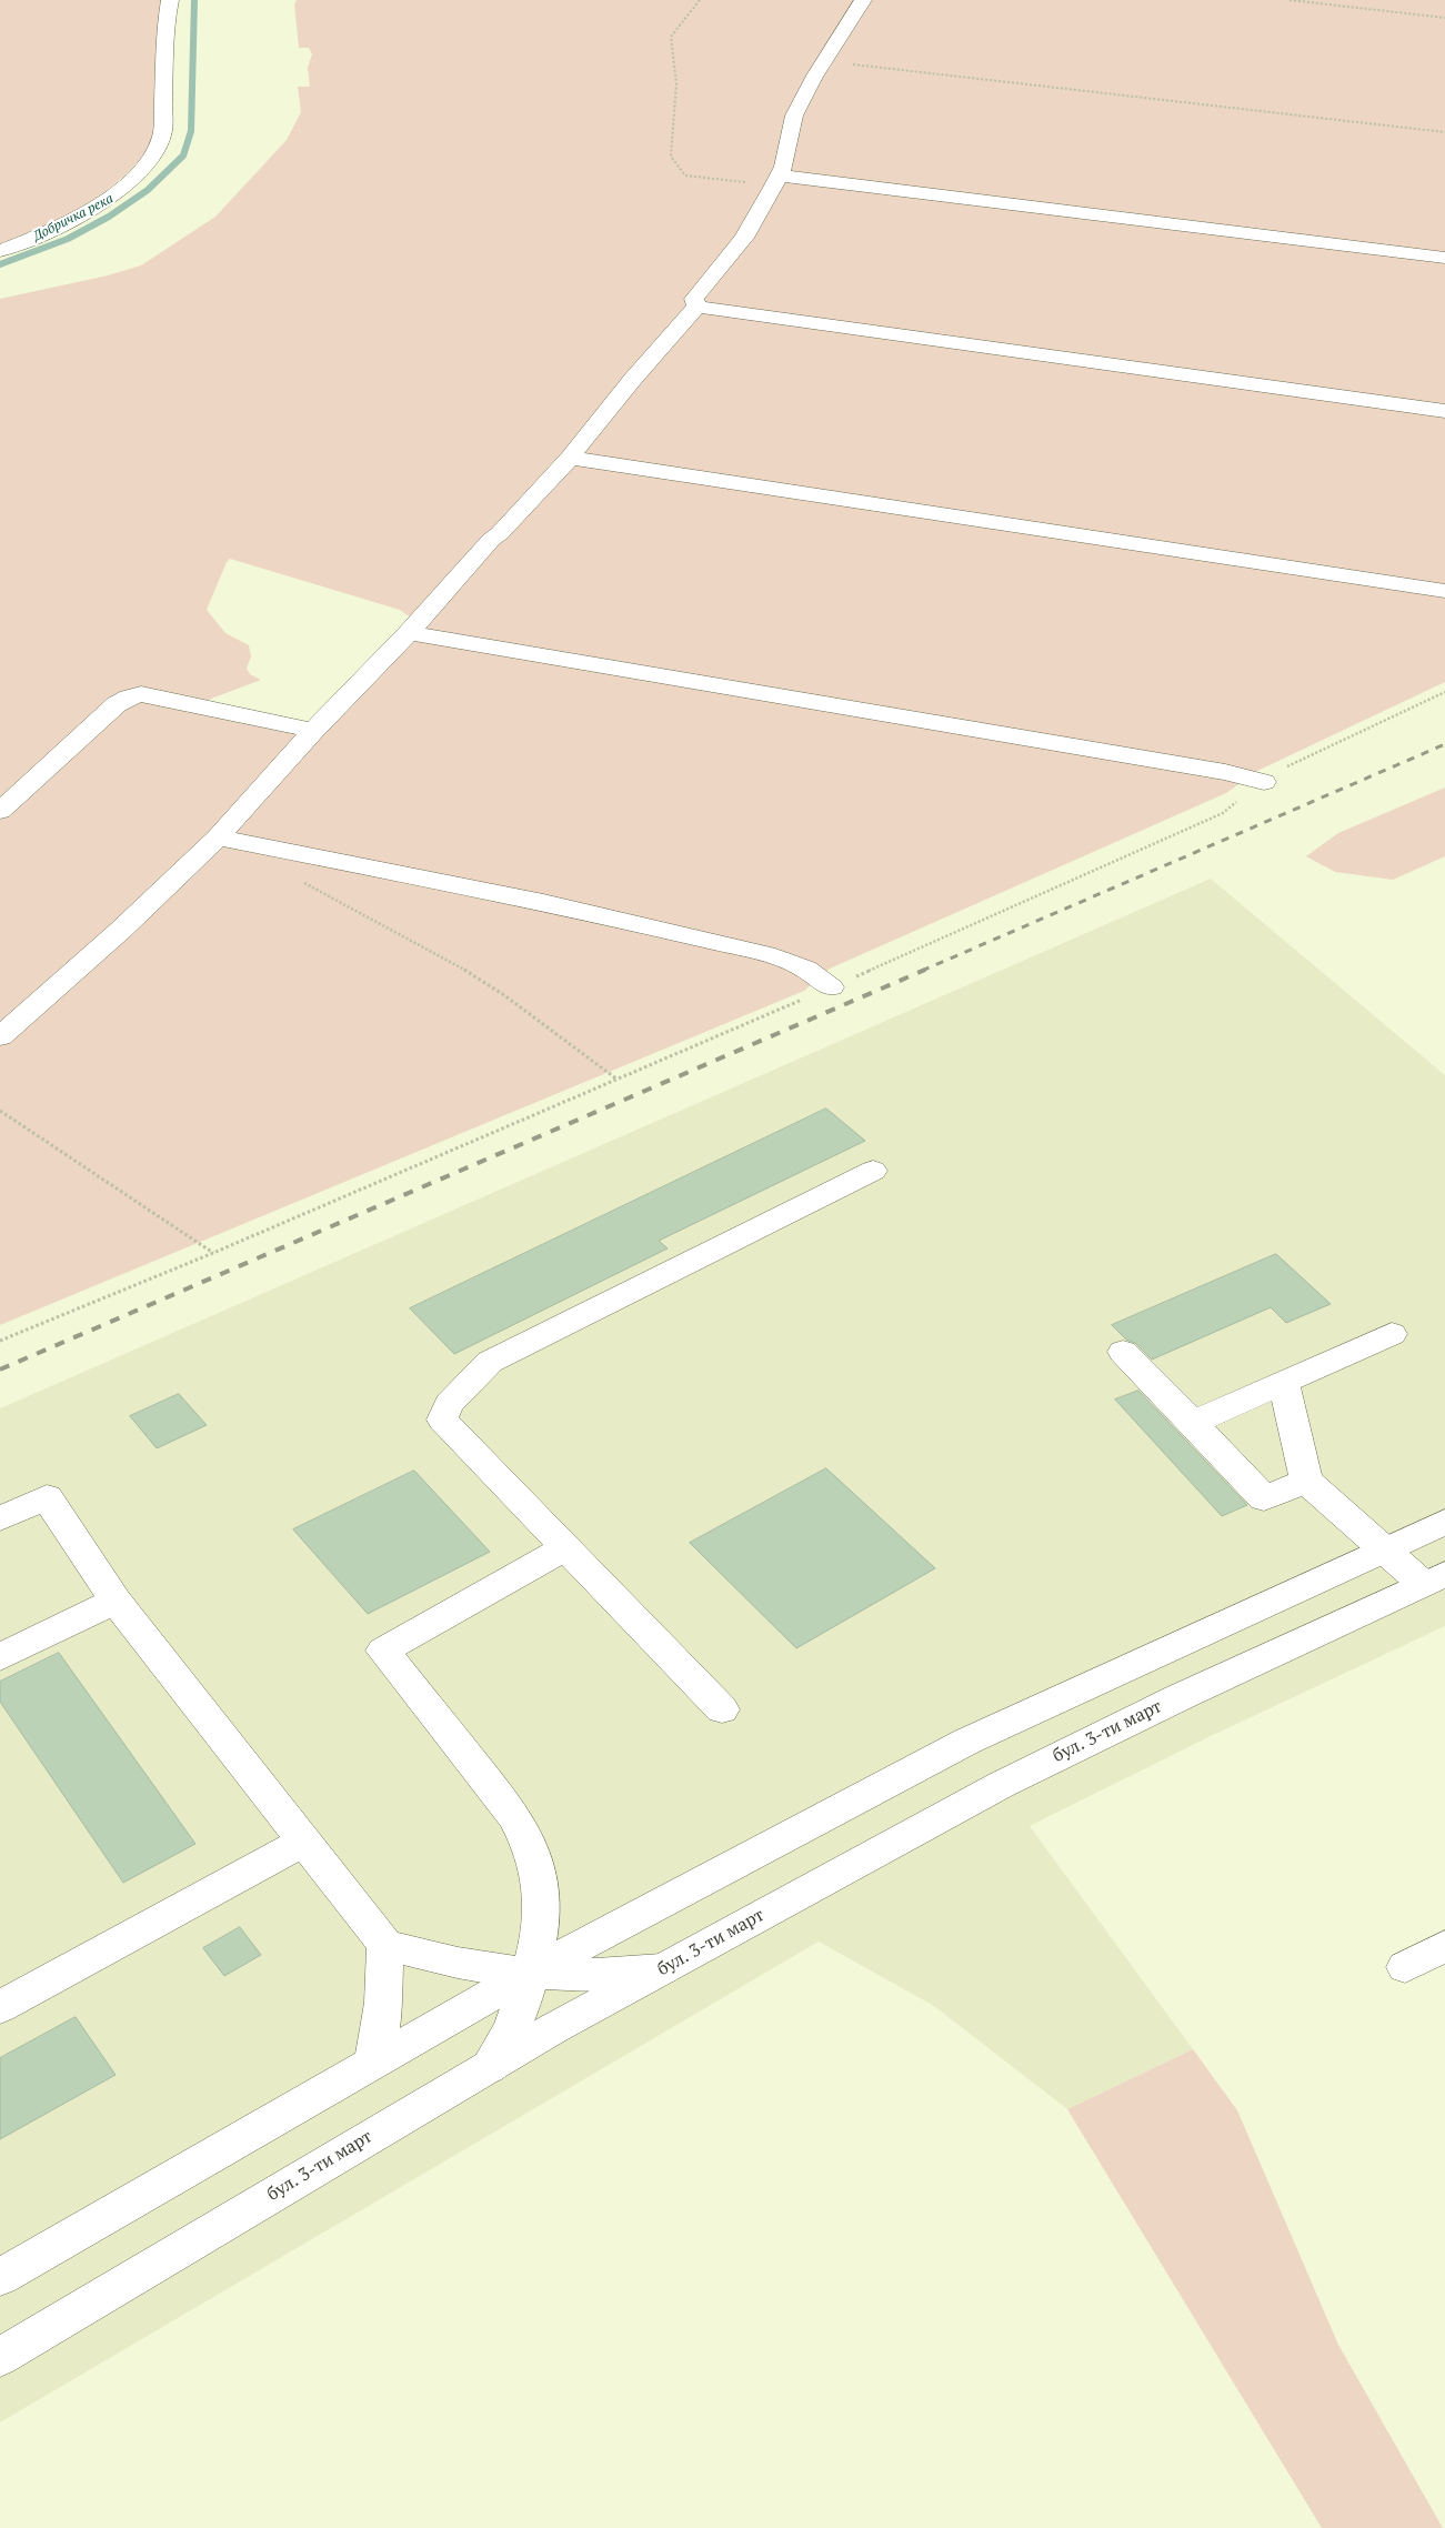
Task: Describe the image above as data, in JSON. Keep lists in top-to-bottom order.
{
  "streets": {
    "street": ["бул. 3-ти март"]
  },
  "water": ["Добричка река"]
}
